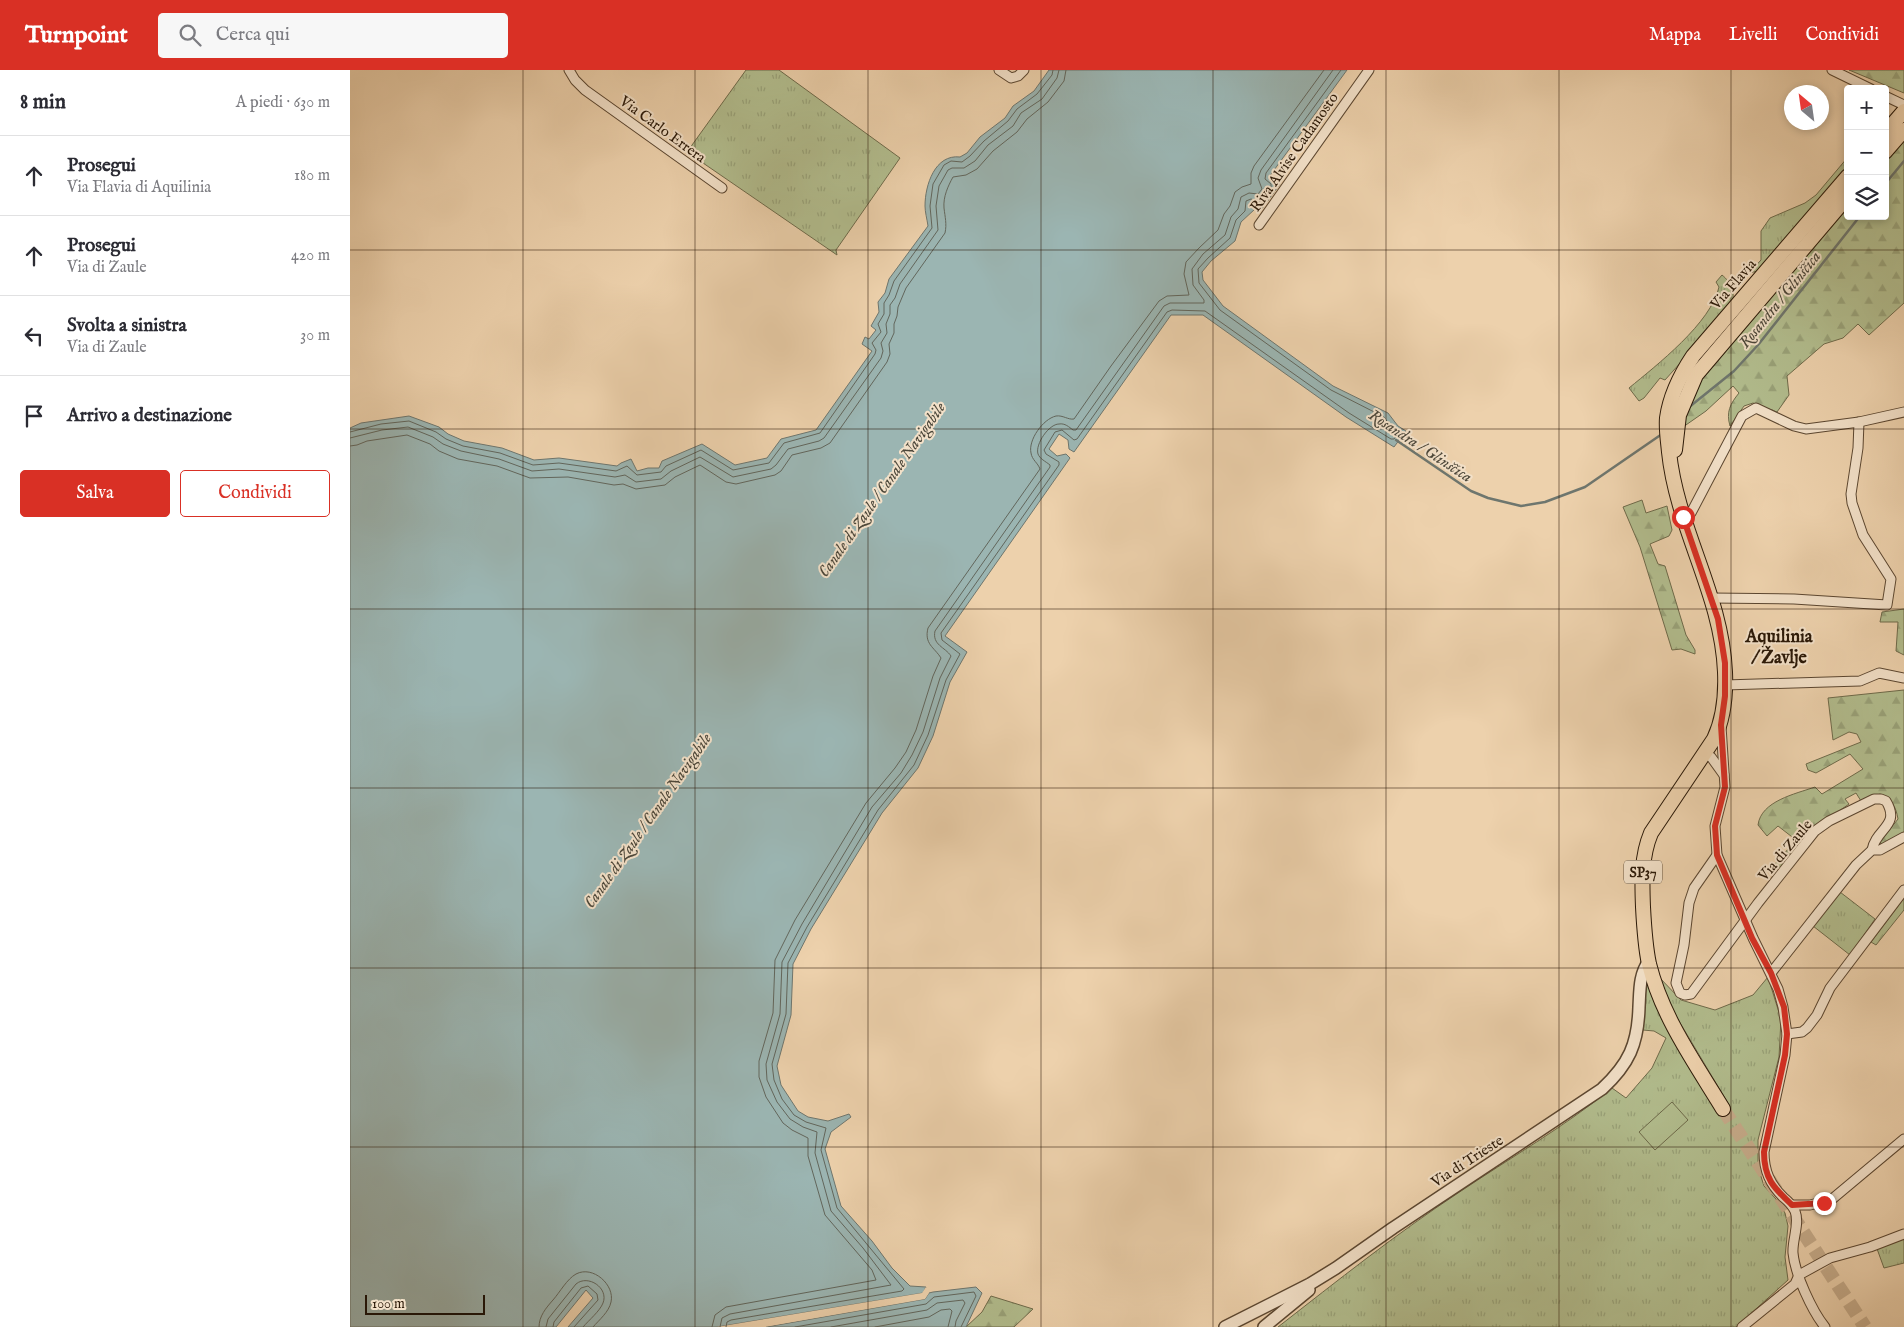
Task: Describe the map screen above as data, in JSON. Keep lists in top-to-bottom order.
{
  "streets": {
    "main road": ["Via Flavia", "SP37"],
    "street": [
      "Via Carlo Errera",
      "Riva Alvise Cadamosto",
      "Via di Zaule",
      "Via di Trieste"
    ]
  },
  "crossings": [
    ["Via Flavia", "SP37"],
    ["SP37", "Via di Trieste"]
  ],
  "districts": ["Aquilinia / Žavlje"],
  "water": ["Rosandra / Glinščica", "Canale di Zaule / Canale Navigabile"],
  "scale_bar": "100 m",
  "north": "top left",
  "page": {
    "header": "Turnpoint",
    "search": "Cerca qui",
    "nav": ["Mappa", "Livelli", "Condividi"],
    "heading": ["8 min", "A piedi · 630 m"],
    "map_buttons": ["+", "−"],
    "list": [
      ["Prosegui", "Via Flavia di Aquilinia", "180 m"],
      ["Prosegui", "Via di Zaule", "420 m"],
      ["Svolta a sinistra", "Via di Zaule", "30 m"],
      "Arrivo a destinazione"
    ],
    "buttons": ["Salva", "Condividi"],
    "scale": "100 m"
  }
}
